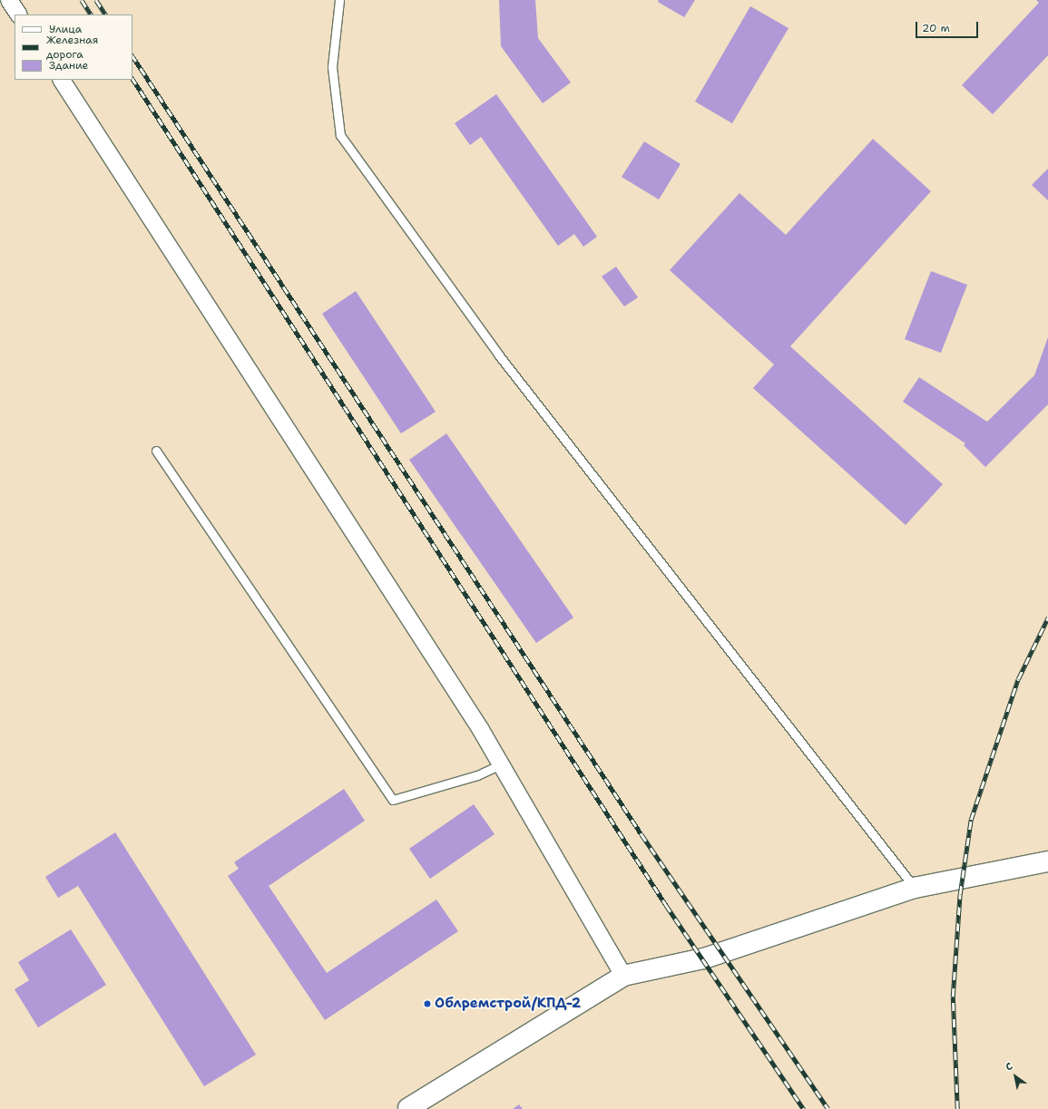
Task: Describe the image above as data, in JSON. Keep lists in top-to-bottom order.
{
  "places": ["Облремстрой/КПД-2"],
  "legend": ["Улица", "Железная дорога", "Здание"],
  "scale_bar": "20 m",
  "north": "top left"
}
